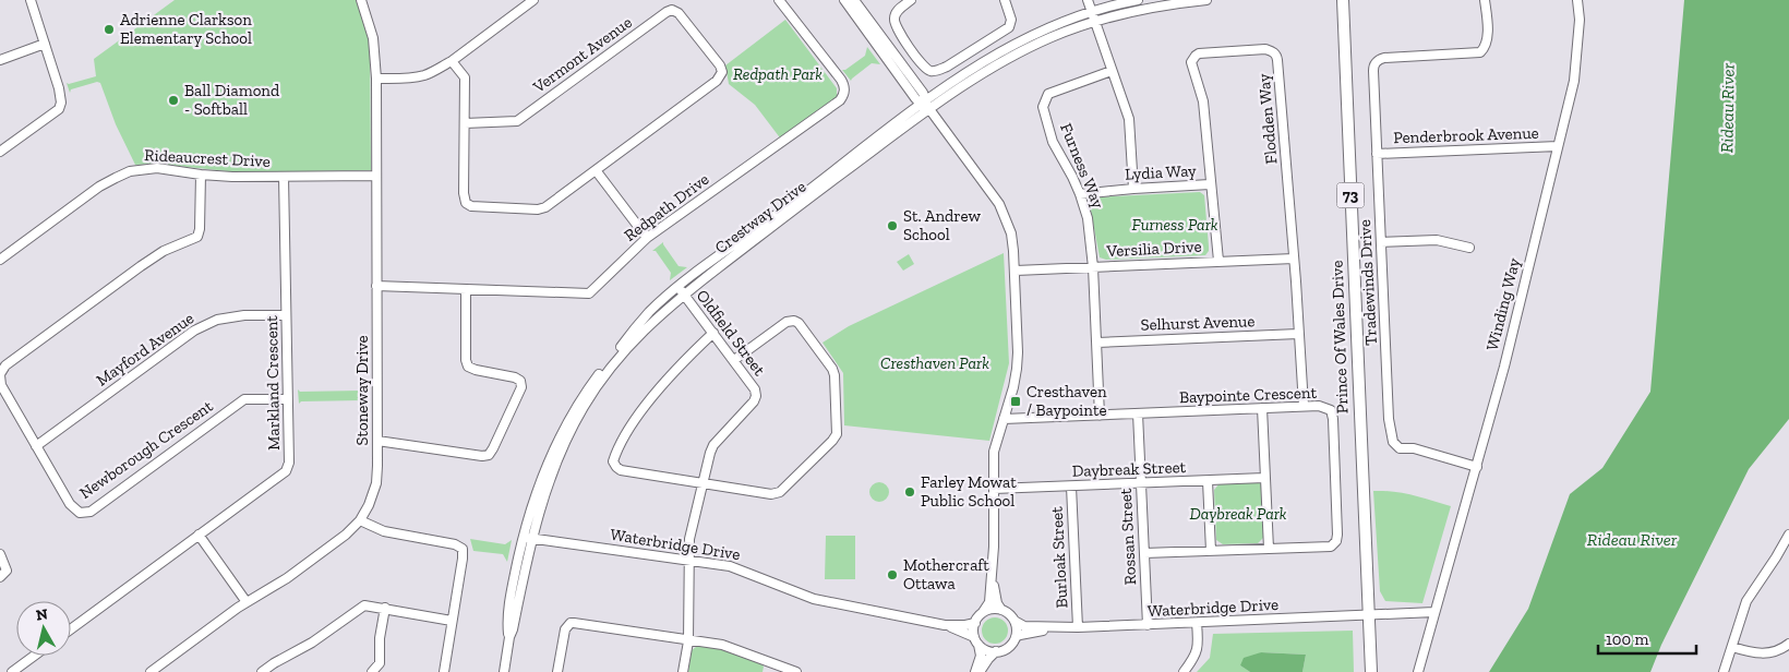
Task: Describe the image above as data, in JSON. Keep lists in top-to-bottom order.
{
  "streets": {
    "main road": ["73", "Prince Of Wales Drive"],
    "street": [
      "Vermont Avenue",
      "Flodden Way",
      "Penderbrook Avenue",
      "Rideaucrest Drive",
      "Furness Way",
      "Lydia Way",
      "Redpath Drive",
      "Crestway Drive",
      "Versilia Drive",
      "Tradewinds Drive",
      "Winding Way",
      "Selhurst Avenue",
      "Oldfield Street",
      "Mayford Avenue",
      "Markland Crescent",
      "Stoneway Drive",
      "Baypointe Crescent",
      "Newborough Crescent",
      "Daybreak Street",
      "Rossan Street",
      "Waterbridge Drive",
      "Burloak Street"
    ]
  },
  "crossings": [
    ["Flodden Way", "Lydia Way"],
    ["Flodden Way", "Versilia Drive"],
    ["Flodden Way", "Selhurst Avenue"],
    ["Flodden Way", "Baypointe Crescent"],
    ["Penderbrook Avenue", "Tradewinds Drive"],
    ["Penderbrook Avenue", "Winding Way"],
    ["Rideaucrest Drive", "Markland Crescent"],
    ["Rideaucrest Drive", "Stoneway Drive"],
    ["Rideaucrest Drive", "Newborough Crescent"],
    ["Furness Way", "Lydia Way"],
    ["Furness Way", "Versilia Drive"],
    ["Furness Way", "Selhurst Avenue"],
    ["Furness Way", "Baypointe Crescent"],
    ["Redpath Drive", "Stoneway Drive"],
    ["Crestway Drive", "Oldfield Street"],
    ["Crestway Drive", "Waterbridge Drive"],
    ["Tradewinds Drive", "Winding Way"],
    ["Oldfield Street", "Waterbridge Drive"],
    ["Prince Of Wales Drive", "Waterbridge Drive"],
    ["Mayford Avenue", "Markland Crescent"],
    ["Mayford Avenue", "Newborough Crescent"],
    ["Markland Crescent", "Newborough Crescent"],
    ["Baypointe Crescent", "Rossan Street"],
    ["Daybreak Street", "Rossan Street"],
    ["Daybreak Street", "Burloak Street"],
    ["Rossan Street", "Waterbridge Drive"],
    ["Waterbridge Drive", "Burloak Street"]
  ],
  "water": ["Rideau River"],
  "parks": [
    "Redpath Park",
    "Furness Park",
    "Cresthaven Park",
    "Daybreak Park"
  ],
  "places": {
    "other": [
      "Adrienne Clarkson Elementary School",
      "Ball Diamond - Softball",
      "St. Andrew School",
      "Farley Mowat Public School",
      "Mothercraft Ottawa"
    ],
    "transit": ["Cresthaven / Baypointe"]
  },
  "scale_bar": "100 m",
  "north": "top"
}
